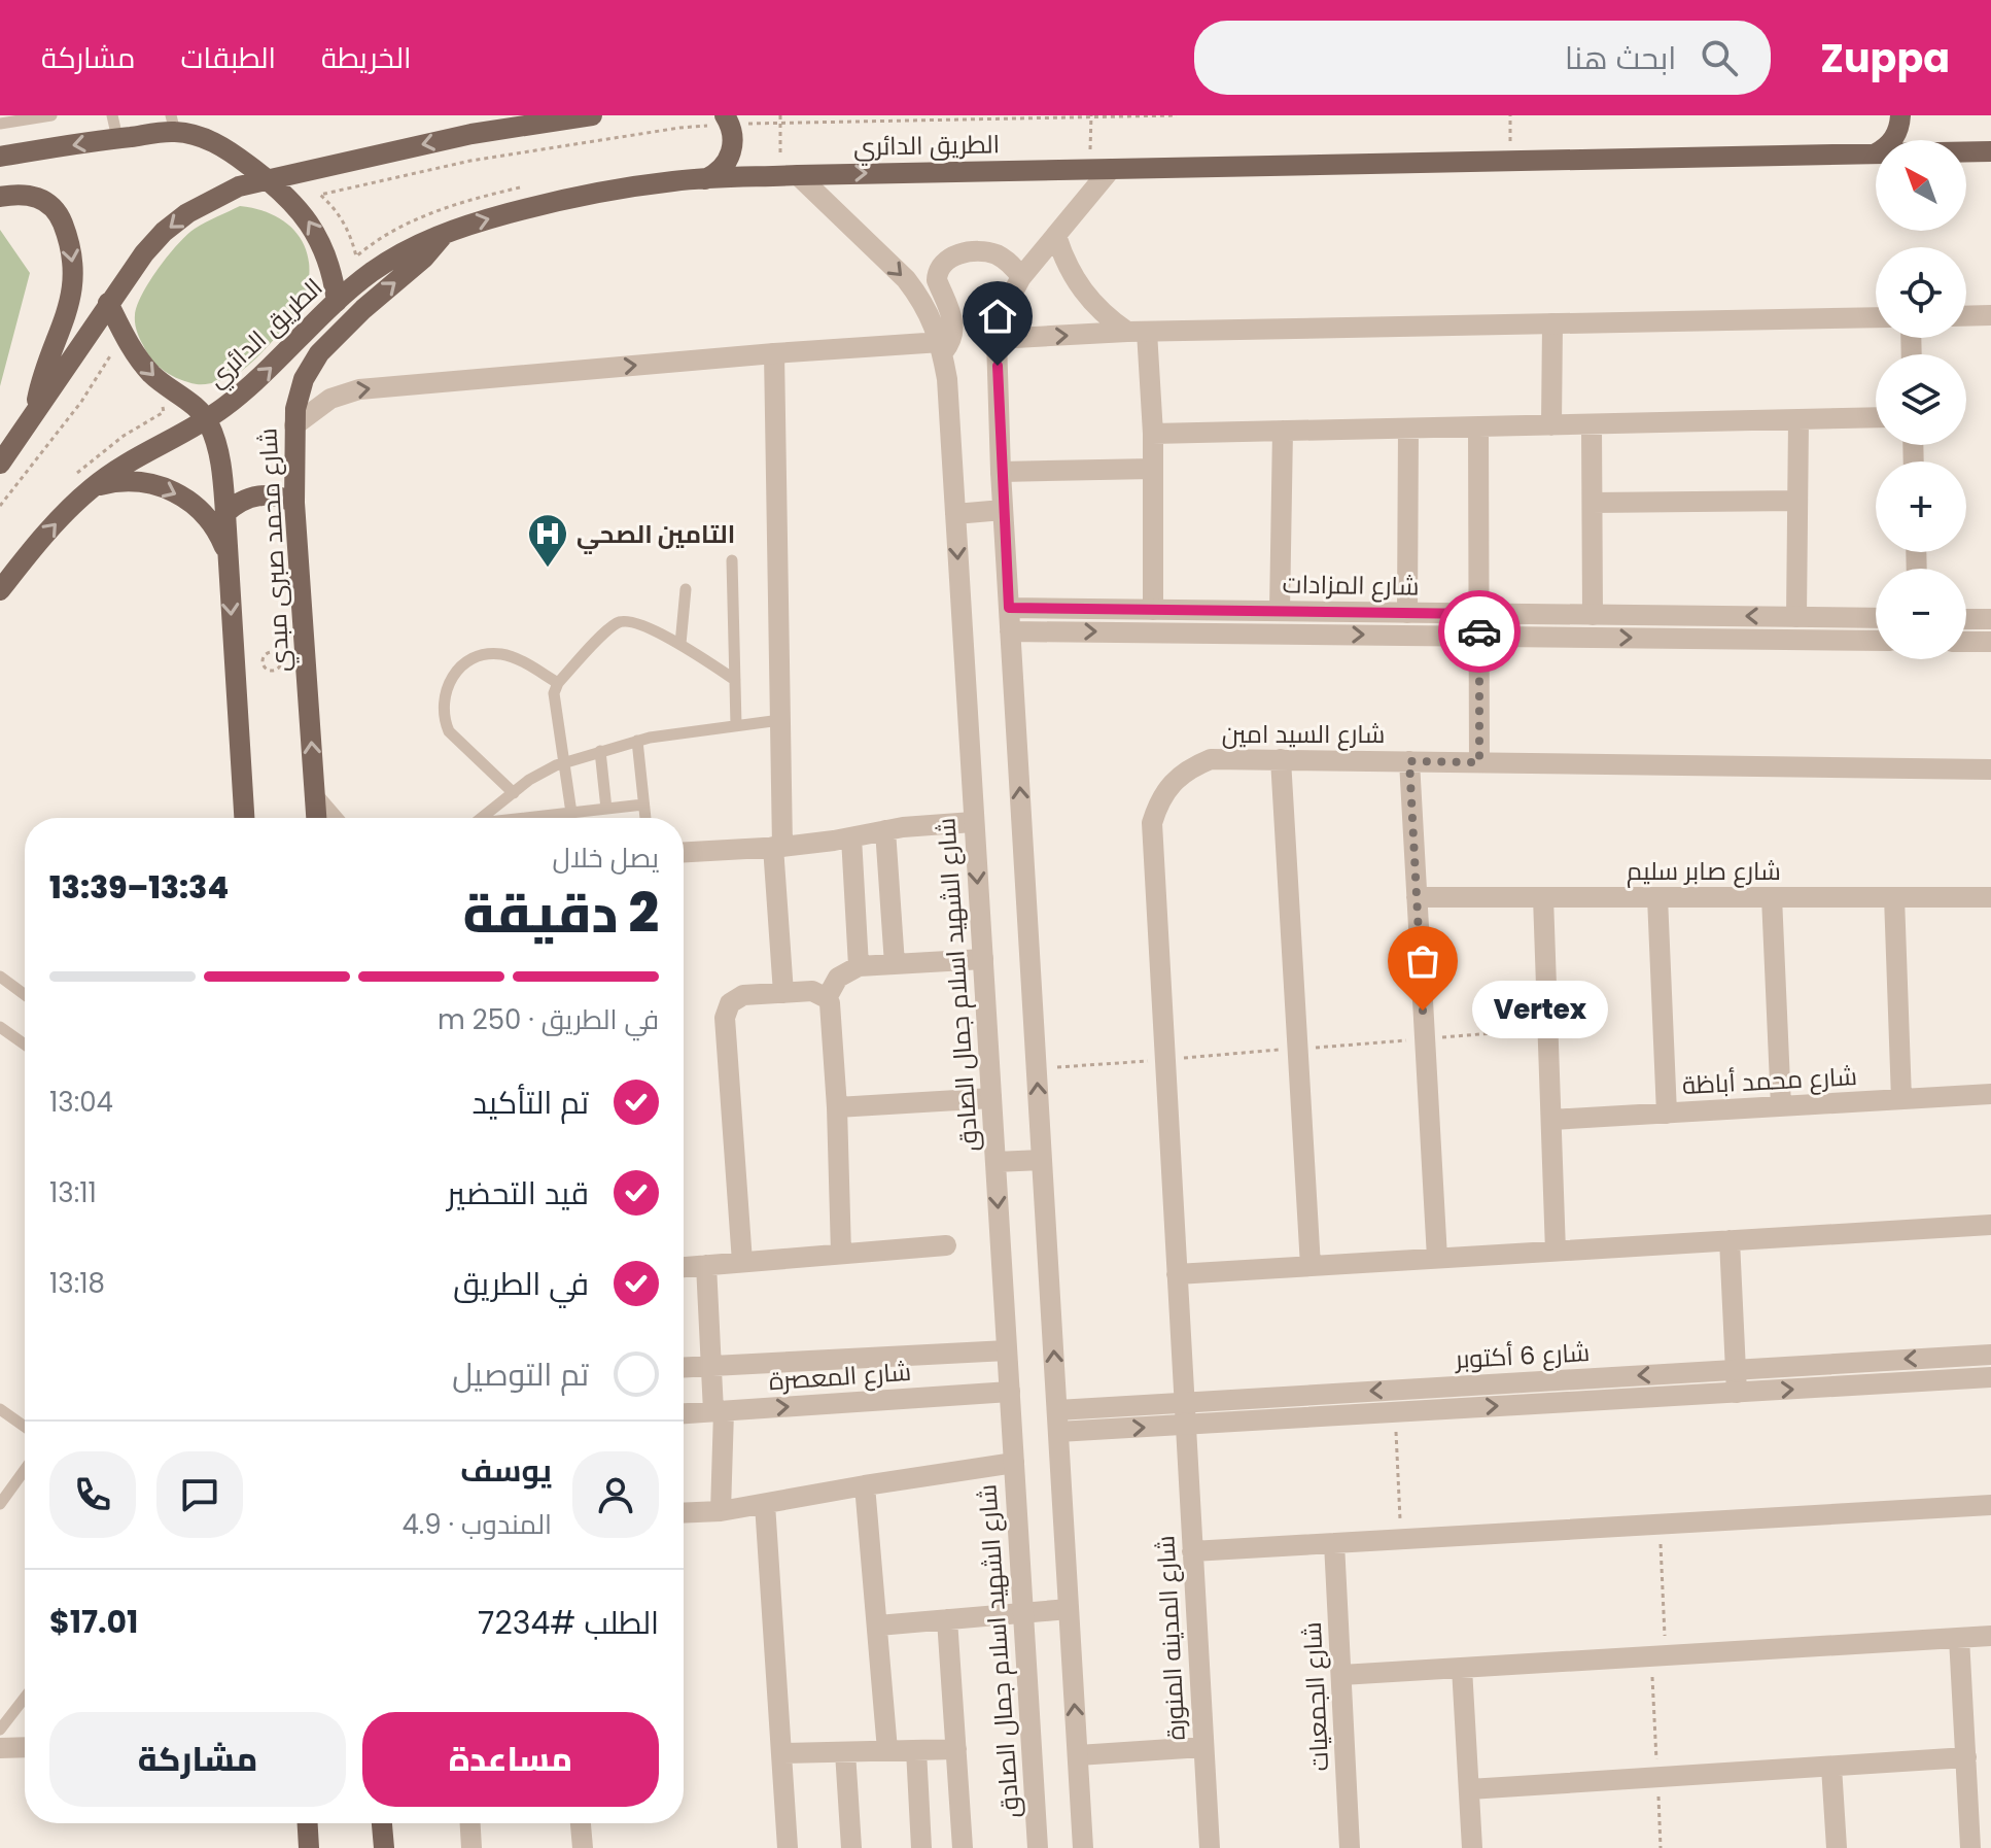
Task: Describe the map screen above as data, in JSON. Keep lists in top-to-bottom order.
{
  "streets": {
    "main road": ["الطريق الدائري", "شارع محمد صبرى مبدي"],
    "street": [
      "شارع المزادات",
      "شارع السيد امين",
      "شارع صابر سليم",
      "شارع الشهيد اسلام جمال الصادق",
      "شارع محمد أباظة",
      "شارع 6 أكتوبر",
      "شارع المعصرة",
      "شارع المدينه المنورة",
      "شارع الجمعيات"
    ]
  },
  "crossings": [
    ["الطريق الدائري", "شارع محمد صبرى مبدي"],
    ["الطريق الدائري", "شارع الشهيد اسلام جمال الصادق"],
    ["شارع السيد امين", "شارع 6 أكتوبر"],
    ["شارع السيد امين", "شارع المدينه المنورة"],
    ["شارع الشهيد اسلام جمال الصادق", "شارع المعصرة"],
    ["شارع 6 أكتوبر", "شارع المدينه المنورة"]
  ],
  "places": {
    "hospital": ["التامين الصحي"],
    "other": ["Vertex"]
  },
  "north": "top left",
  "page": {
    "header": "Zuppa",
    "search": "ابحث هنا",
    "nav": ["الخريطة", "الطبقات", "مشاركة"],
    "map_buttons": ["+", "−"],
    "heading": ["2 دقيقة", "يصل خلال", "13:34–13:39"],
    "panel": [
      "يوسف",
      "المندوب · 4.9",
      "الطلب #7234",
      "$17.01"
    ],
    "bar": "في الطريق · 250 m",
    "bubble": "Vertex",
    "list": [
      ["تم التأكيد", "13:04"],
      ["قيد التحضير", "13:11"],
      ["في الطريق", "13:18"],
      "تم التوصيل"
    ],
    "buttons": ["مساعدة", "مشاركة"]
  }
}
